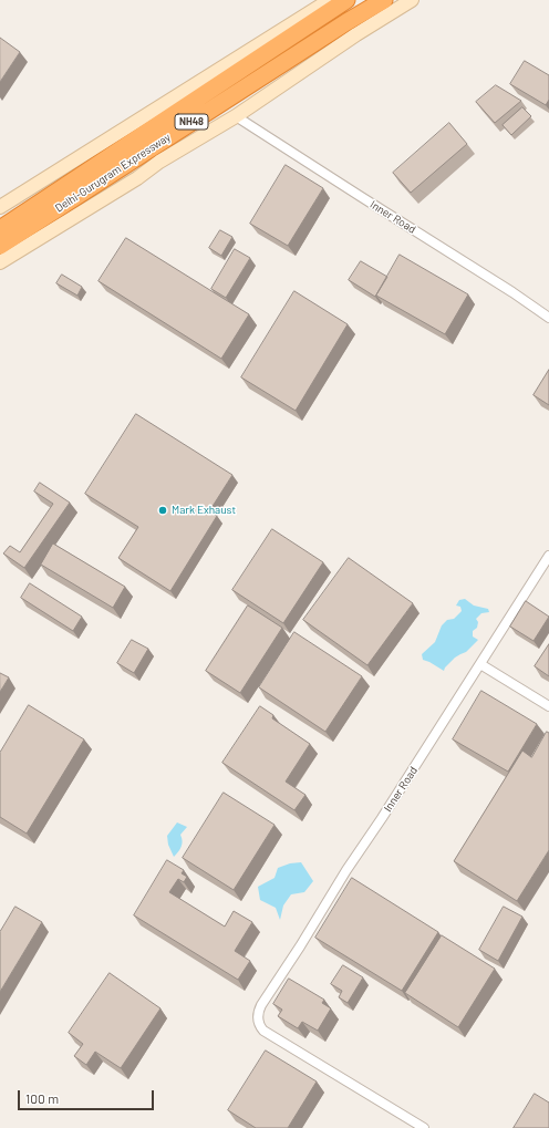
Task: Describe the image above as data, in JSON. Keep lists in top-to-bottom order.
{
  "streets": {
    "highway": ["NH48", "Delhi-Gurugram Expressway"],
    "street": ["Inner Road"]
  },
  "places": ["Mark Exhaust"],
  "scale_bar": "100 m"
}
